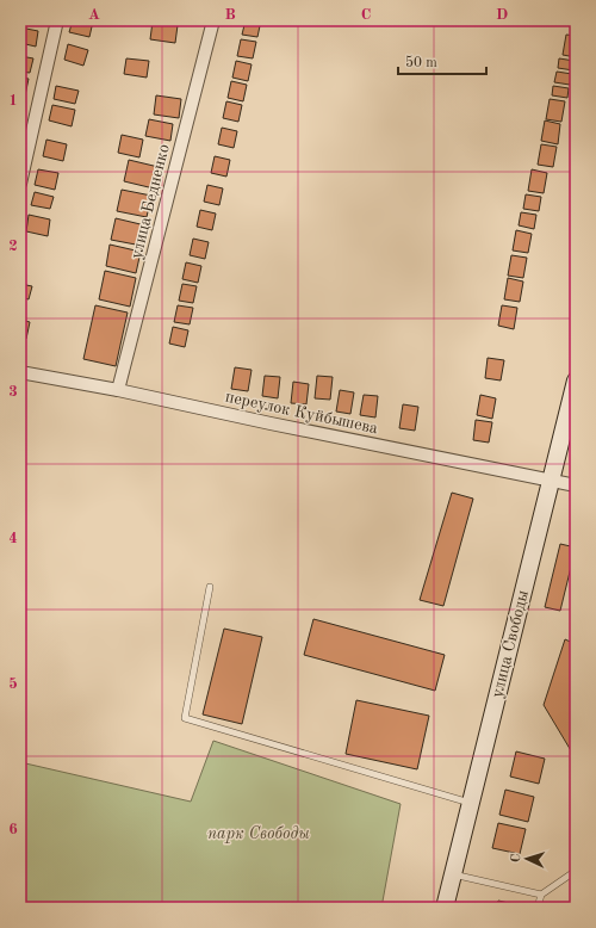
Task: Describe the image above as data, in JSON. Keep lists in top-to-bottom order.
{
  "streets": {
    "main road": ["улица Свободы"],
    "street": ["улица Бедненко", "переулок Куйбышева"]
  },
  "crossings": [
    ["улица Бедненко", "переулок Куйбышева"],
    ["переулок Куйбышева", "улица Свободы"]
  ],
  "parks": ["парк Свободы"],
  "scale_bar": "50 m",
  "north": "left",
  "grid": {
    "columns": [
      "A",
      "B",
      "C",
      "D"
    ],
    "rows": [
      "1",
      "2",
      "3",
      "4",
      "5",
      "6"
    ]
  }
}
